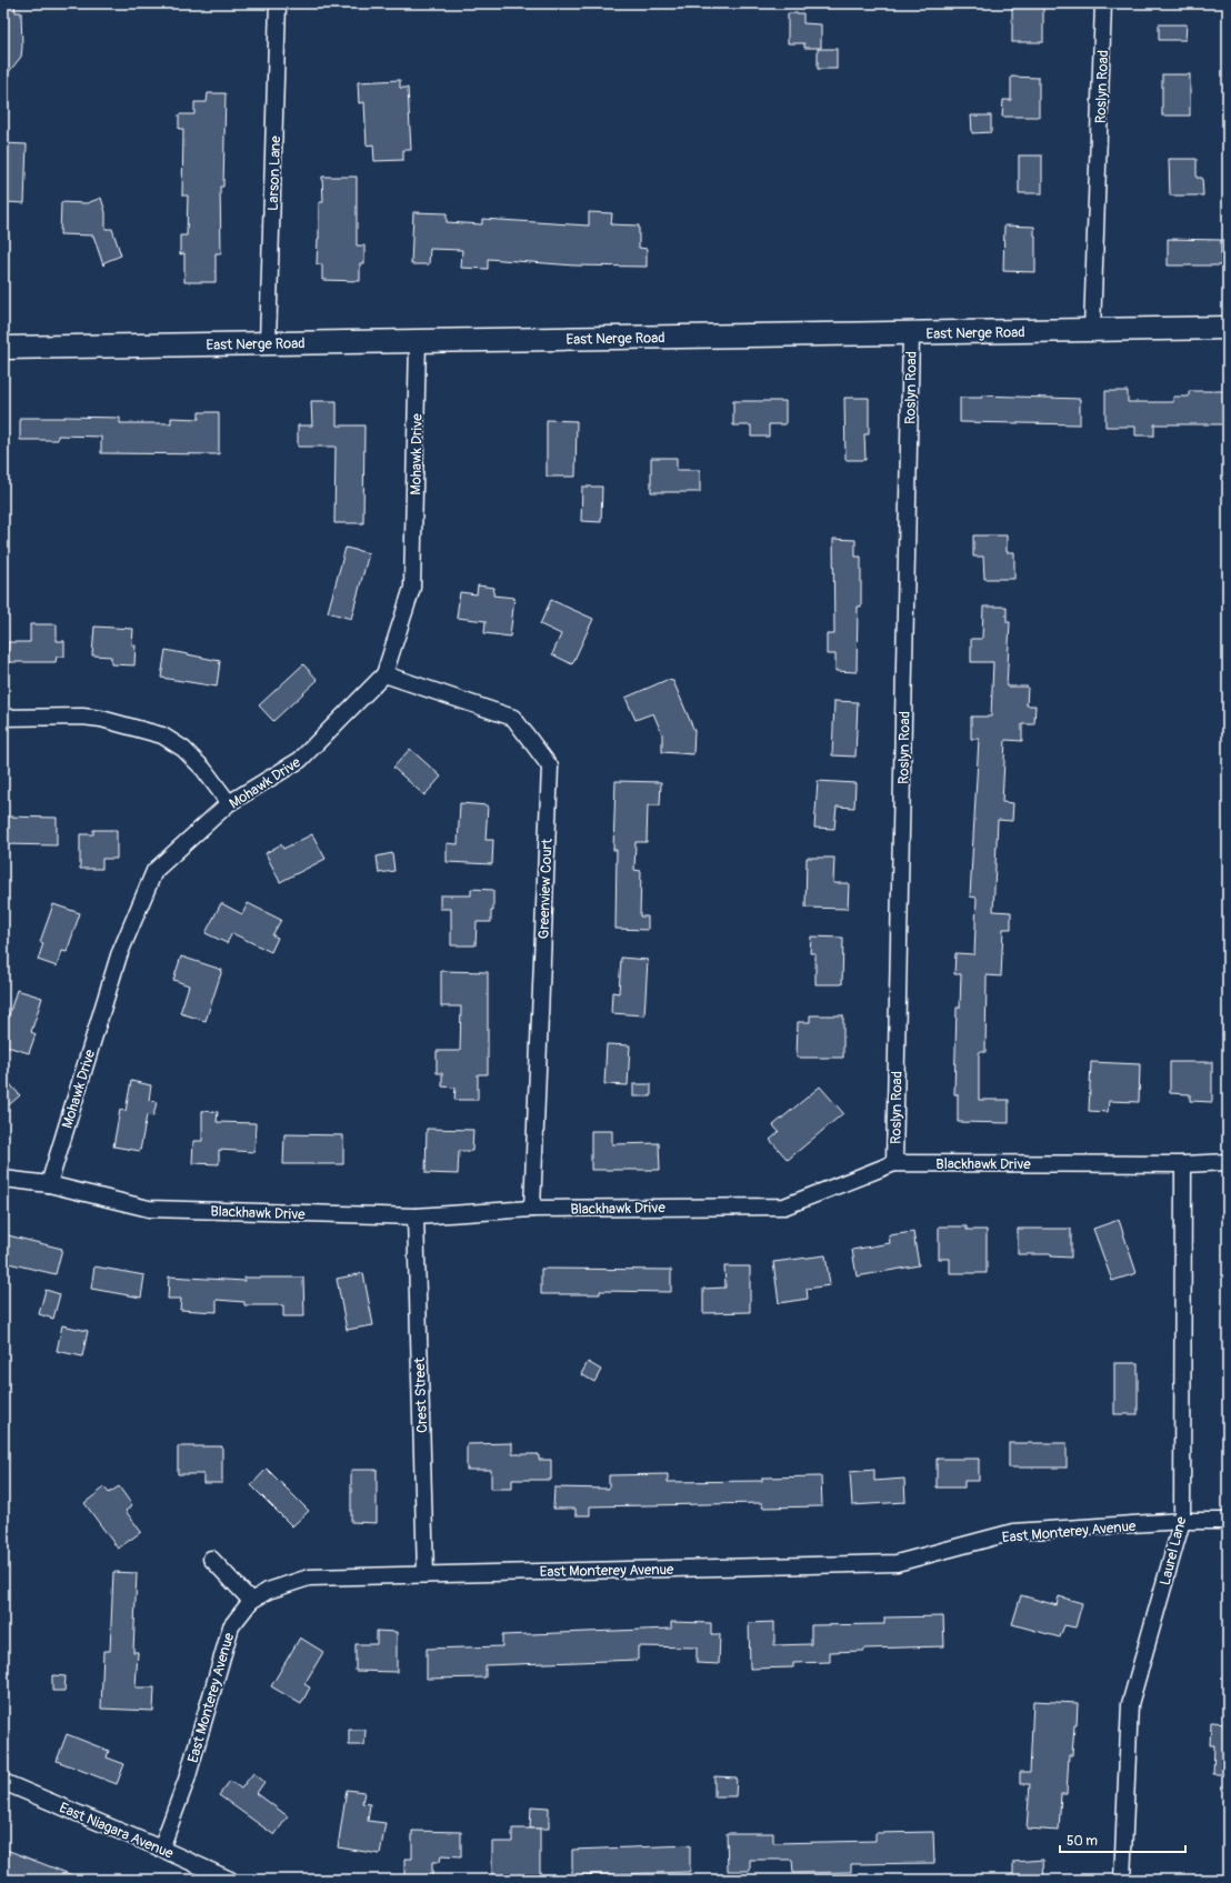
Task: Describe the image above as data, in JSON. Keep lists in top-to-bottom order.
{
  "streets": {
    "main road": ["East Nerge Road"],
    "street": [
      "Roslyn Road",
      "Larson Lane",
      "Mohawk Drive",
      "Greenview Court",
      "Blackhawk Drive",
      "Crest Street",
      "East Monterey Avenue",
      "Laurel Lane",
      "East Niagara Avenue"
    ]
  },
  "crossings": [
    ["Roslyn Road", "East Nerge Road"],
    ["Roslyn Road", "Blackhawk Drive"],
    ["Larson Lane", "East Nerge Road"],
    ["East Nerge Road", "Mohawk Drive"],
    ["Mohawk Drive", "Greenview Court"],
    ["Mohawk Drive", "Blackhawk Drive"],
    ["Greenview Court", "Blackhawk Drive"],
    ["Blackhawk Drive", "Crest Street"],
    ["Blackhawk Drive", "Laurel Lane"],
    ["Crest Street", "East Monterey Avenue"],
    ["East Monterey Avenue", "Laurel Lane"],
    ["East Monterey Avenue", "East Niagara Avenue"]
  ],
  "scale_bar": "50 m"
}
